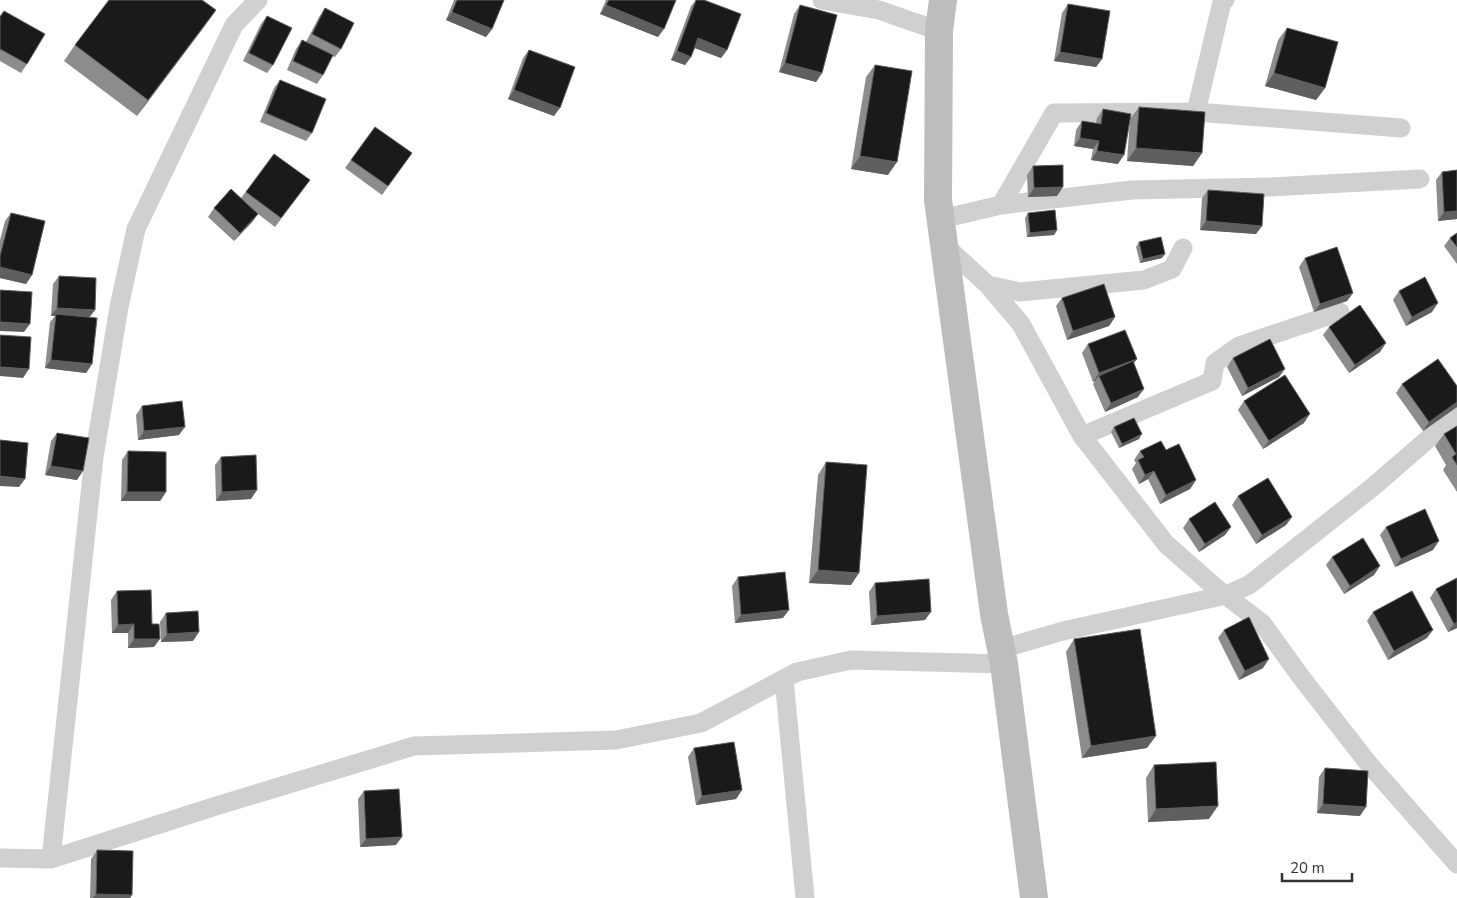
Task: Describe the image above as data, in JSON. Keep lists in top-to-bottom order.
{
  "scale_bar": "20 m"
}
